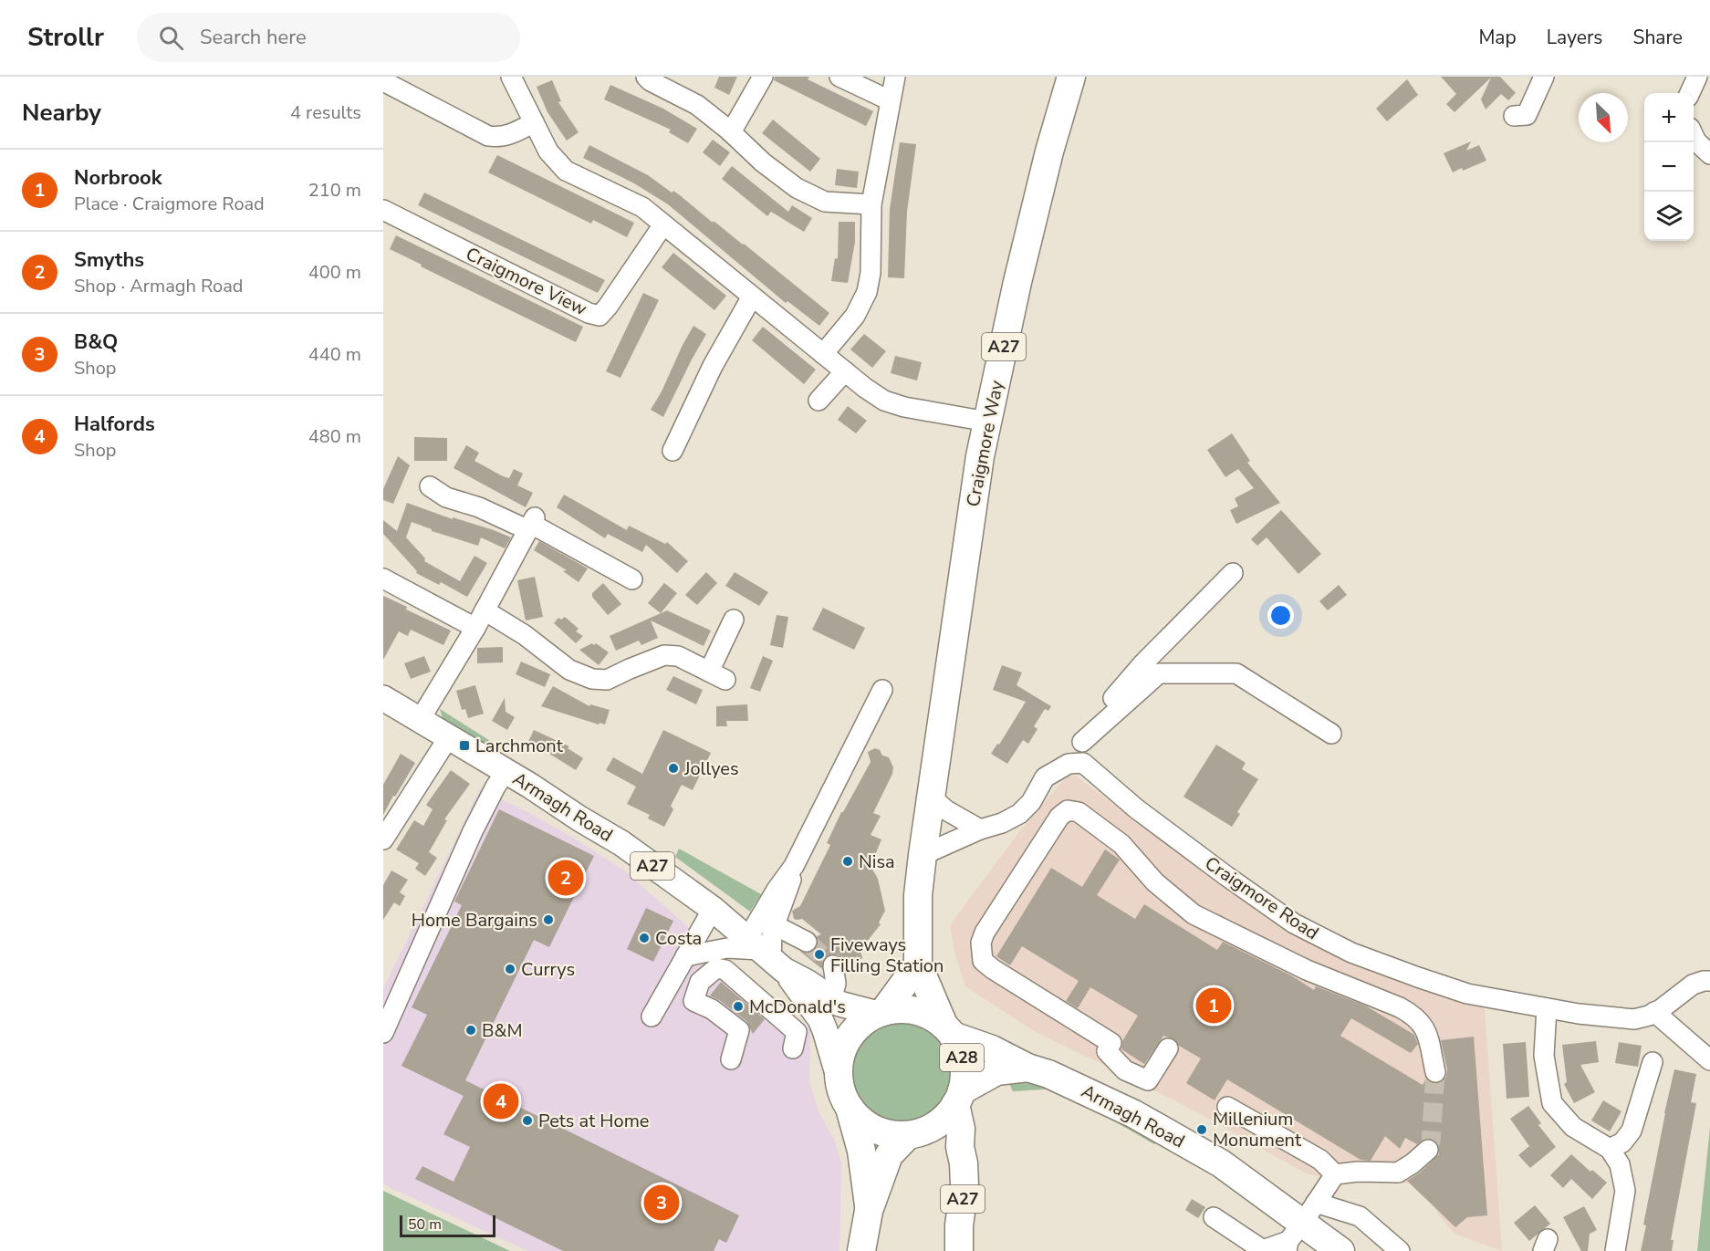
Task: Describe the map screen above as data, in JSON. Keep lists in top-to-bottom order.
{
  "streets": {
    "highway": [
      "A27",
      "Craigmore Way",
      "Armagh Road",
      "A28"
    ],
    "street": ["Craigmore View", "Craigmore Road"]
  },
  "crossings": [
    ["A27", "Craigmore Way"],
    ["A27", "Armagh Road"],
    ["A27", "A28"],
    ["Craigmore Way", "Armagh Road"],
    ["Craigmore Way", "A28"],
    ["Armagh Road", "A28"]
  ],
  "places": {
    "transit": ["Larchmont"],
    "other": [
      "Jollyes",
      "Nisa",
      "Home Bargains",
      "Costa",
      "Fiveways Filling Station",
      "Currys",
      "McDonald's",
      "B&M",
      "Pets at Home",
      "Millenium Monument"
    ]
  },
  "scale_bar": "50 m",
  "north": "bottom right",
  "page": {
    "header": "Strollr",
    "search": "Search here",
    "nav": ["Map", "Layers", "Share"],
    "heading": ["Nearby", "4 results"],
    "map_buttons": ["+", "−"],
    "list": [
      {
        "mark": "1",
        "name": "Norbrook",
        "note": "Place · Craigmore Road",
        "value": "210 m"
      },
      {
        "mark": "2",
        "name": "Smyths",
        "note": "Shop · Armagh Road",
        "value": "400 m"
      },
      {
        "mark": "3",
        "name": "B&Q",
        "note": "Shop",
        "value": "440 m"
      },
      {
        "mark": "4",
        "name": "Halfords",
        "note": "Shop",
        "value": "480 m"
      }
    ],
    "pins": [
      "2",
      "1",
      "4",
      "3"
    ],
    "scale": "50 m"
  }
}
